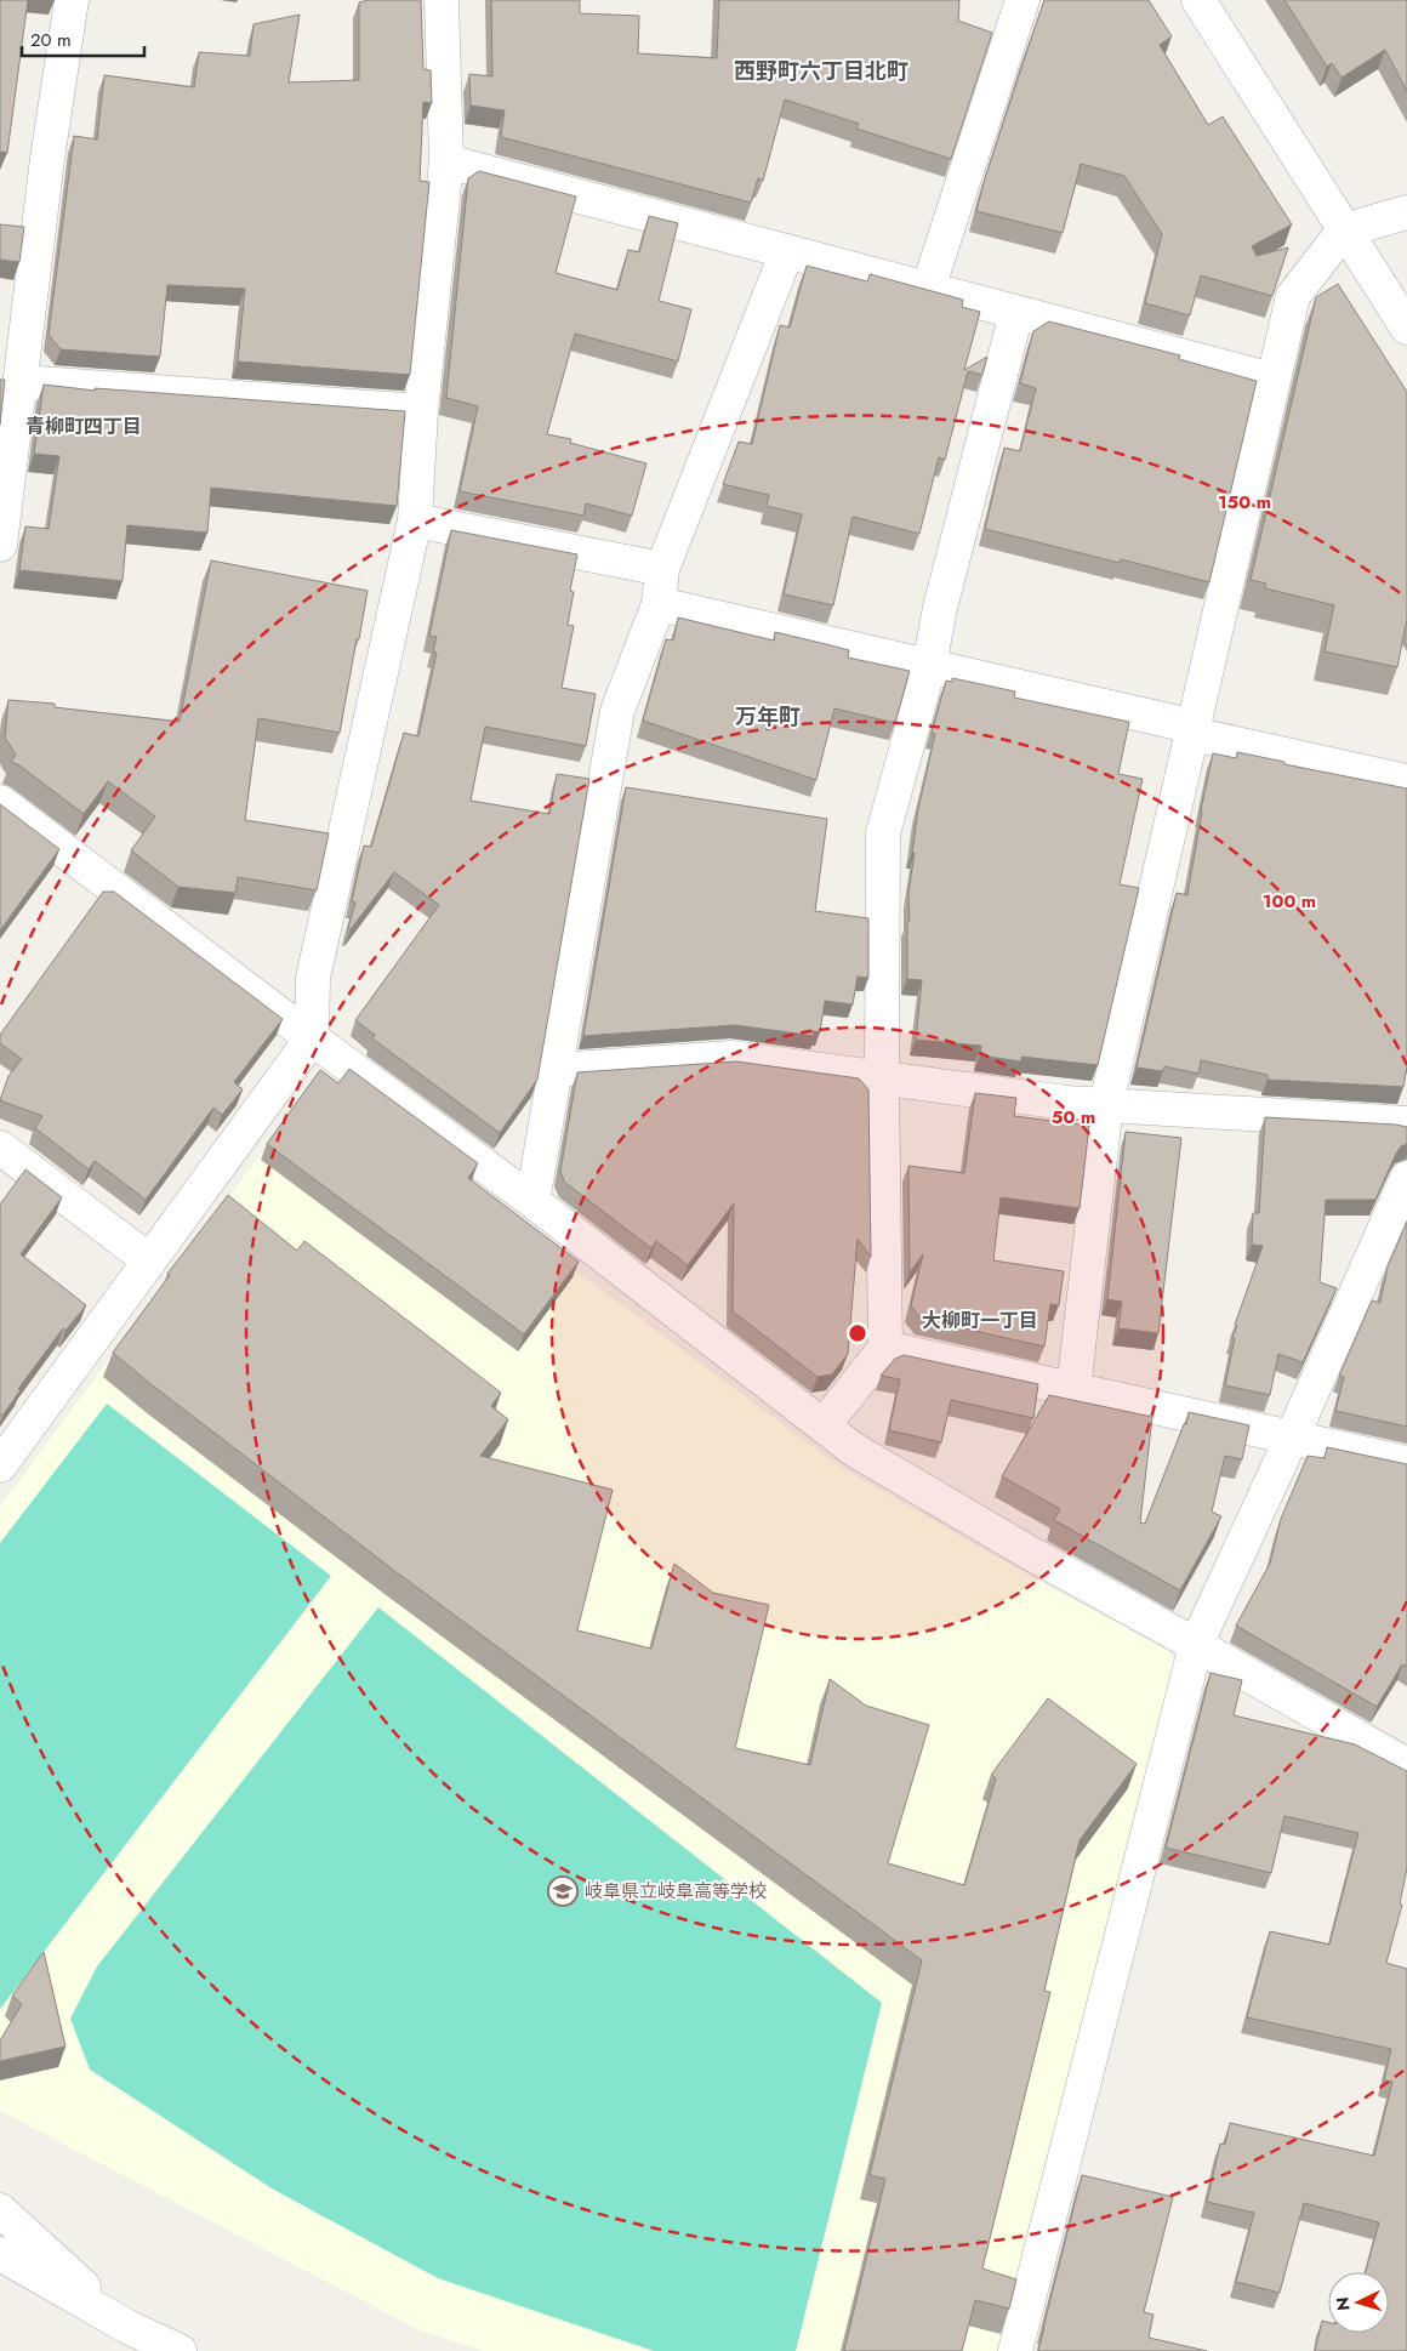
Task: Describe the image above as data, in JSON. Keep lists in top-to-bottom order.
{
  "districts": [
    "西野町六丁目北町",
    "青柳町四丁目",
    "万年町",
    "大柳町一丁目"
  ],
  "places": {
    "school or university": ["岐阜県立岐阜高等学校"]
  },
  "scale_bar": "20 m",
  "north": "left",
  "rings": ["150 m", "100 m", "50 m"]
}
